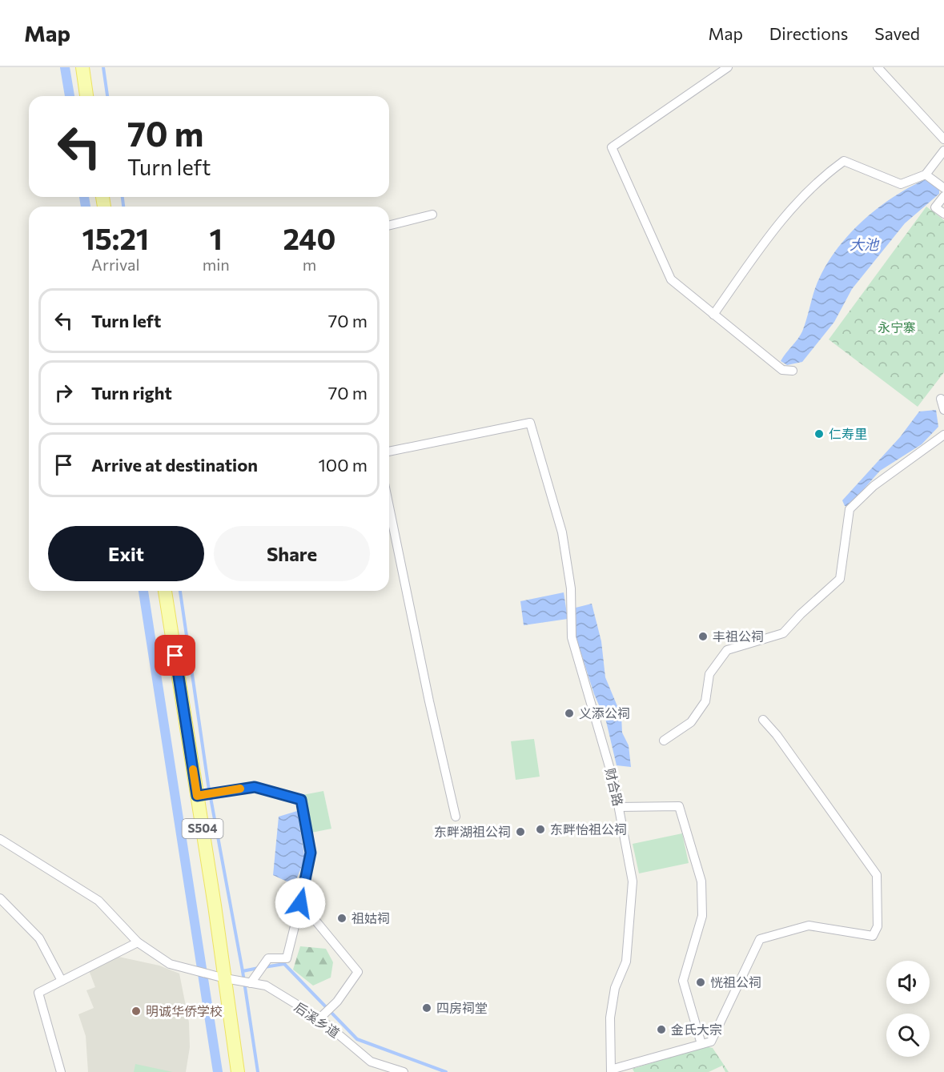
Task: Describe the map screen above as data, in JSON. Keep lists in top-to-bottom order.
{
  "streets": {
    "main road": ["S504"],
    "street": ["财合路", "后溪乡道"]
  },
  "crossings": [
    ["S504", "后溪乡道"]
  ],
  "water": ["大池"],
  "parks": ["永宁寨"],
  "places": [
    "仁寿里",
    "丰祖公祠",
    "义添公祠",
    "东畔怡祖公祠",
    "东畔湖祖公祠",
    "祖姑祠",
    "恍祖公祠",
    "四房祠堂",
    "明诚华侨学校",
    "金氏大宗"
  ],
  "page": {
    "header": "Map",
    "nav": ["Map", "Directions", "Saved"],
    "turn": ["70 m", "Turn left"],
    "eta": [
      "15:21",
      "Arrival",
      "1",
      "min",
      "240",
      "m"
    ],
    "list": [
      {
        "name": "Turn left",
        "value": "70 m"
      },
      {
        "name": "Turn right",
        "value": "70 m"
      },
      {
        "name": "Arrive at destination",
        "value": "100 m"
      }
    ],
    "buttons": ["Exit", "Share"]
  }
}
